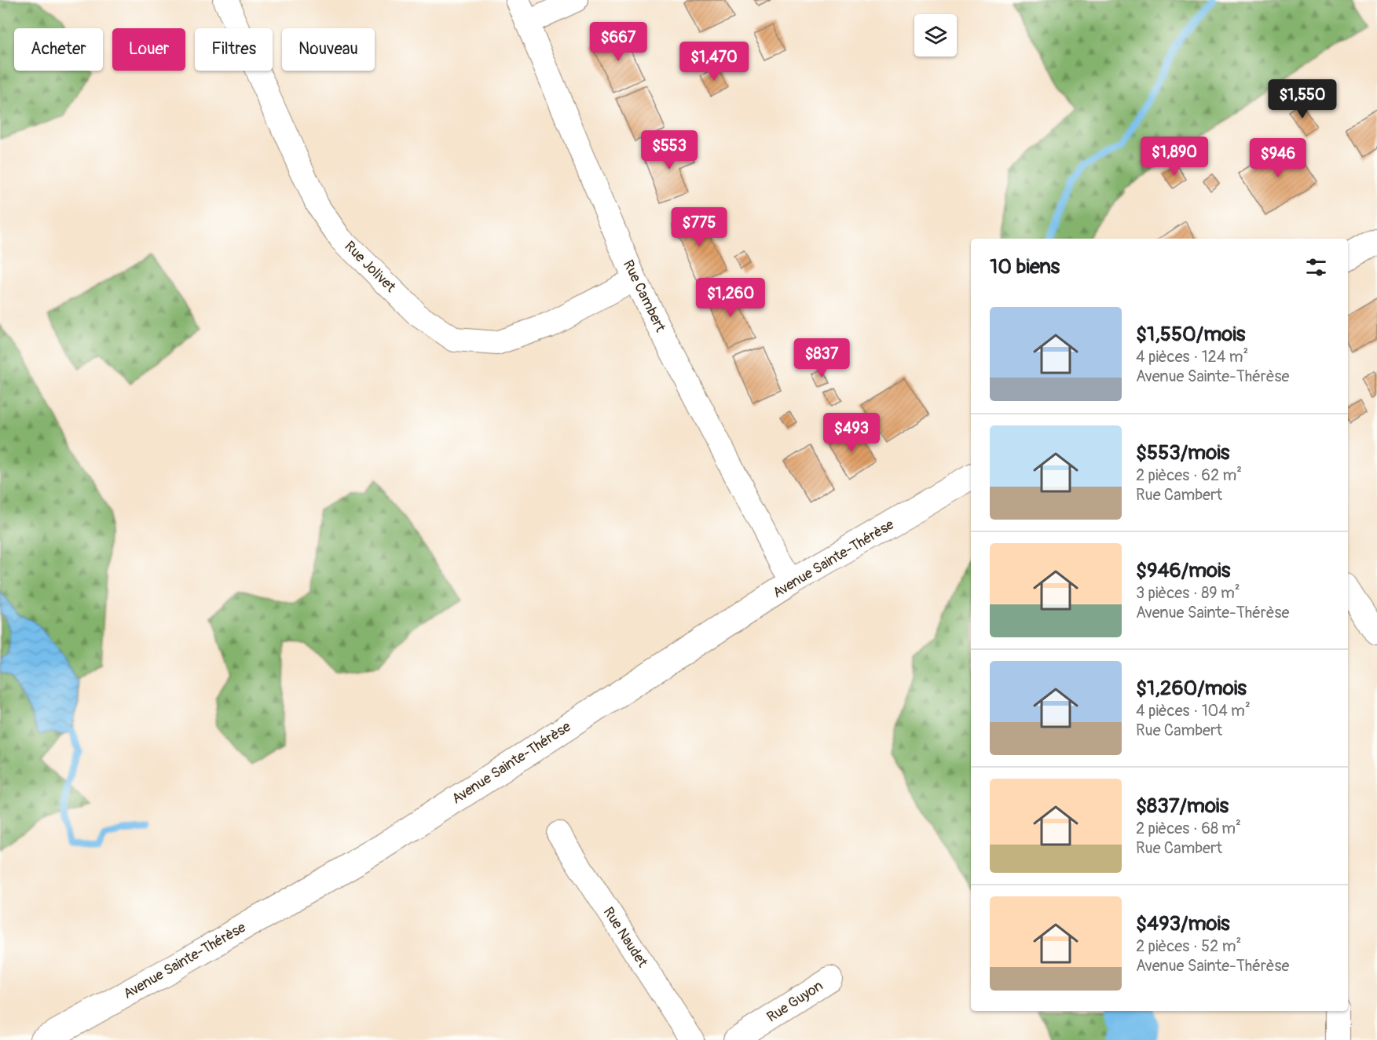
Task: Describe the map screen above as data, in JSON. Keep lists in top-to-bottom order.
{
  "streets": {
    "street": [
      "Rue Jolivet",
      "Rue Cambert",
      "Avenue Sainte-Thérèse",
      "Rue Naudet",
      "Rue Guyon"
    ]
  },
  "crossings": [
    ["Rue Jolivet", "Rue Cambert"],
    ["Rue Cambert", "Avenue Sainte-Thérèse"]
  ],
  "page": {
    "price": [
      "$667",
      "$1,470",
      "$1,550",
      "$553",
      "$1,890",
      "$946",
      "$775",
      "$1,260",
      "$837",
      "$493"
    ],
    "chip": [
      "Acheter",
      "Louer",
      "Filtres",
      "Nouveau"
    ],
    "heading": "10 biens",
    "list": [
      {
        "name": "$1,550/mois",
        "note": "4 pièces · 124 m² · Avenue Sainte-Thérèse"
      },
      {
        "name": "$553/mois",
        "note": "2 pièces · 62 m² · Rue Cambert"
      },
      {
        "name": "$946/mois",
        "note": "3 pièces · 89 m² · Avenue Sainte-Thérèse"
      },
      {
        "name": "$1,260/mois",
        "note": "4 pièces · 104 m² · Rue Cambert"
      },
      {
        "name": "$837/mois",
        "note": "2 pièces · 68 m² · Rue Cambert"
      },
      {
        "name": "$493/mois",
        "note": "2 pièces · 52 m² · Avenue Sainte-Thérèse"
      }
    ]
  }
}
